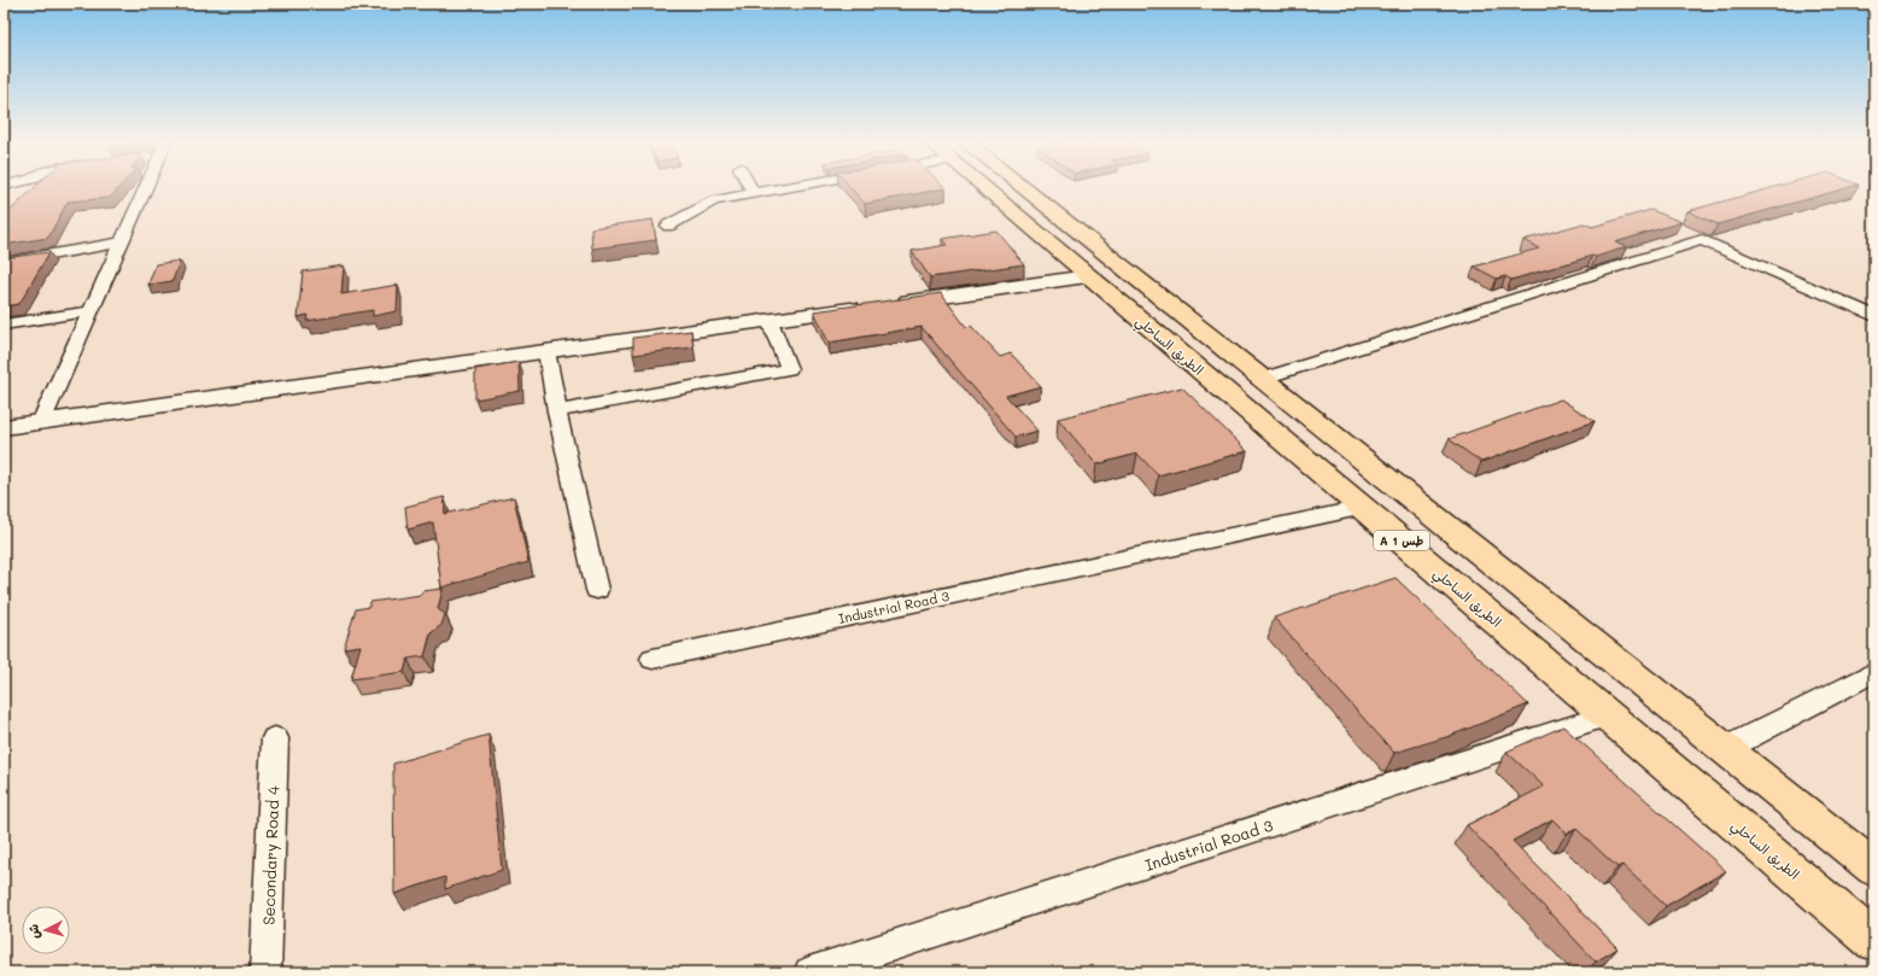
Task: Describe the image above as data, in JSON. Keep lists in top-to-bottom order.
{
  "streets": {
    "highway": ["الطريق الساحلي", "A 1 طس"],
    "street": ["Industrial Road 3", "Secondary Road 4"]
  },
  "crossings": [
    ["الطريق الساحلي", "Industrial Road 3"]
  ],
  "north": "left"
}
